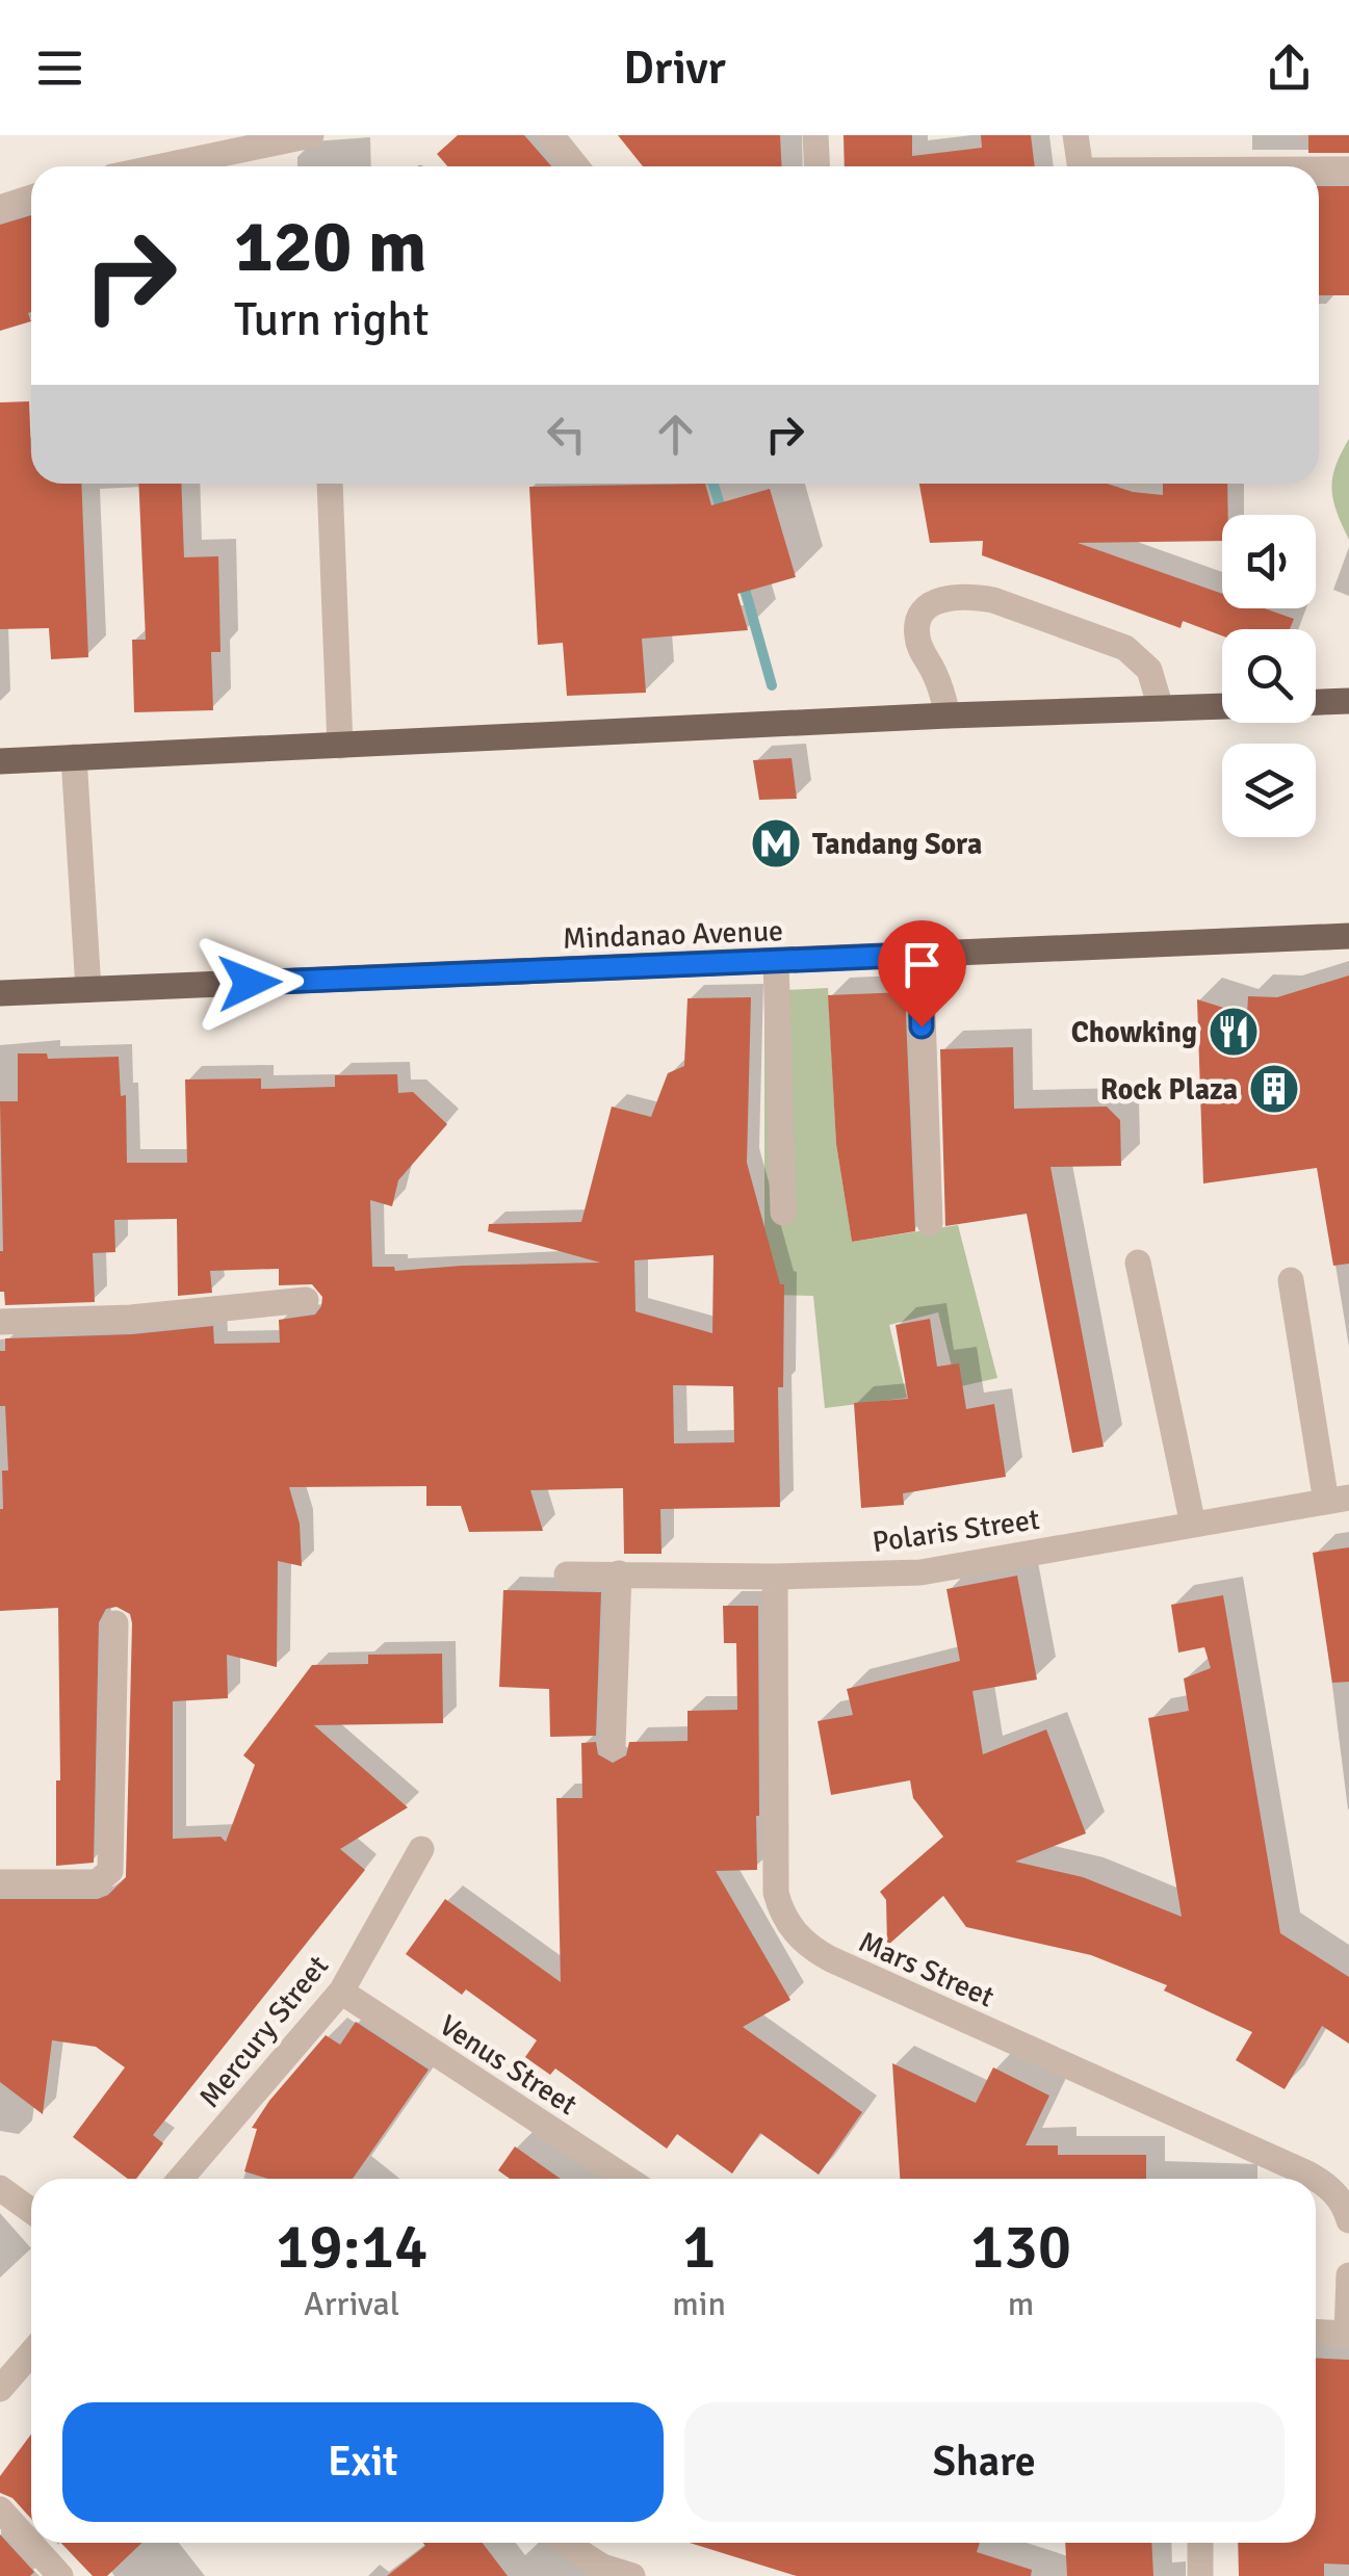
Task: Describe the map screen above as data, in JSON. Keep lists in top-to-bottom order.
{
  "streets": {
    "main road": ["Mindanao Avenue"],
    "street": [
      "Polaris Street",
      "Mars Street",
      "Mercury Street",
      "Venus Street"
    ]
  },
  "crossings": [
    ["Polaris Street", "Mars Street"],
    ["Mercury Street", "Venus Street"]
  ],
  "places": {
    "metro station": ["Tandang Sora"],
    "restaurant": ["Chowking"],
    "building": ["Rock Plaza"]
  },
  "page": {
    "header": "Drivr",
    "turn": ["120 m", "Turn right"],
    "eta": [
      "19:14",
      "Arrival",
      "1",
      "min",
      "130",
      "m"
    ],
    "buttons": ["Exit", "Share"]
  }
}
